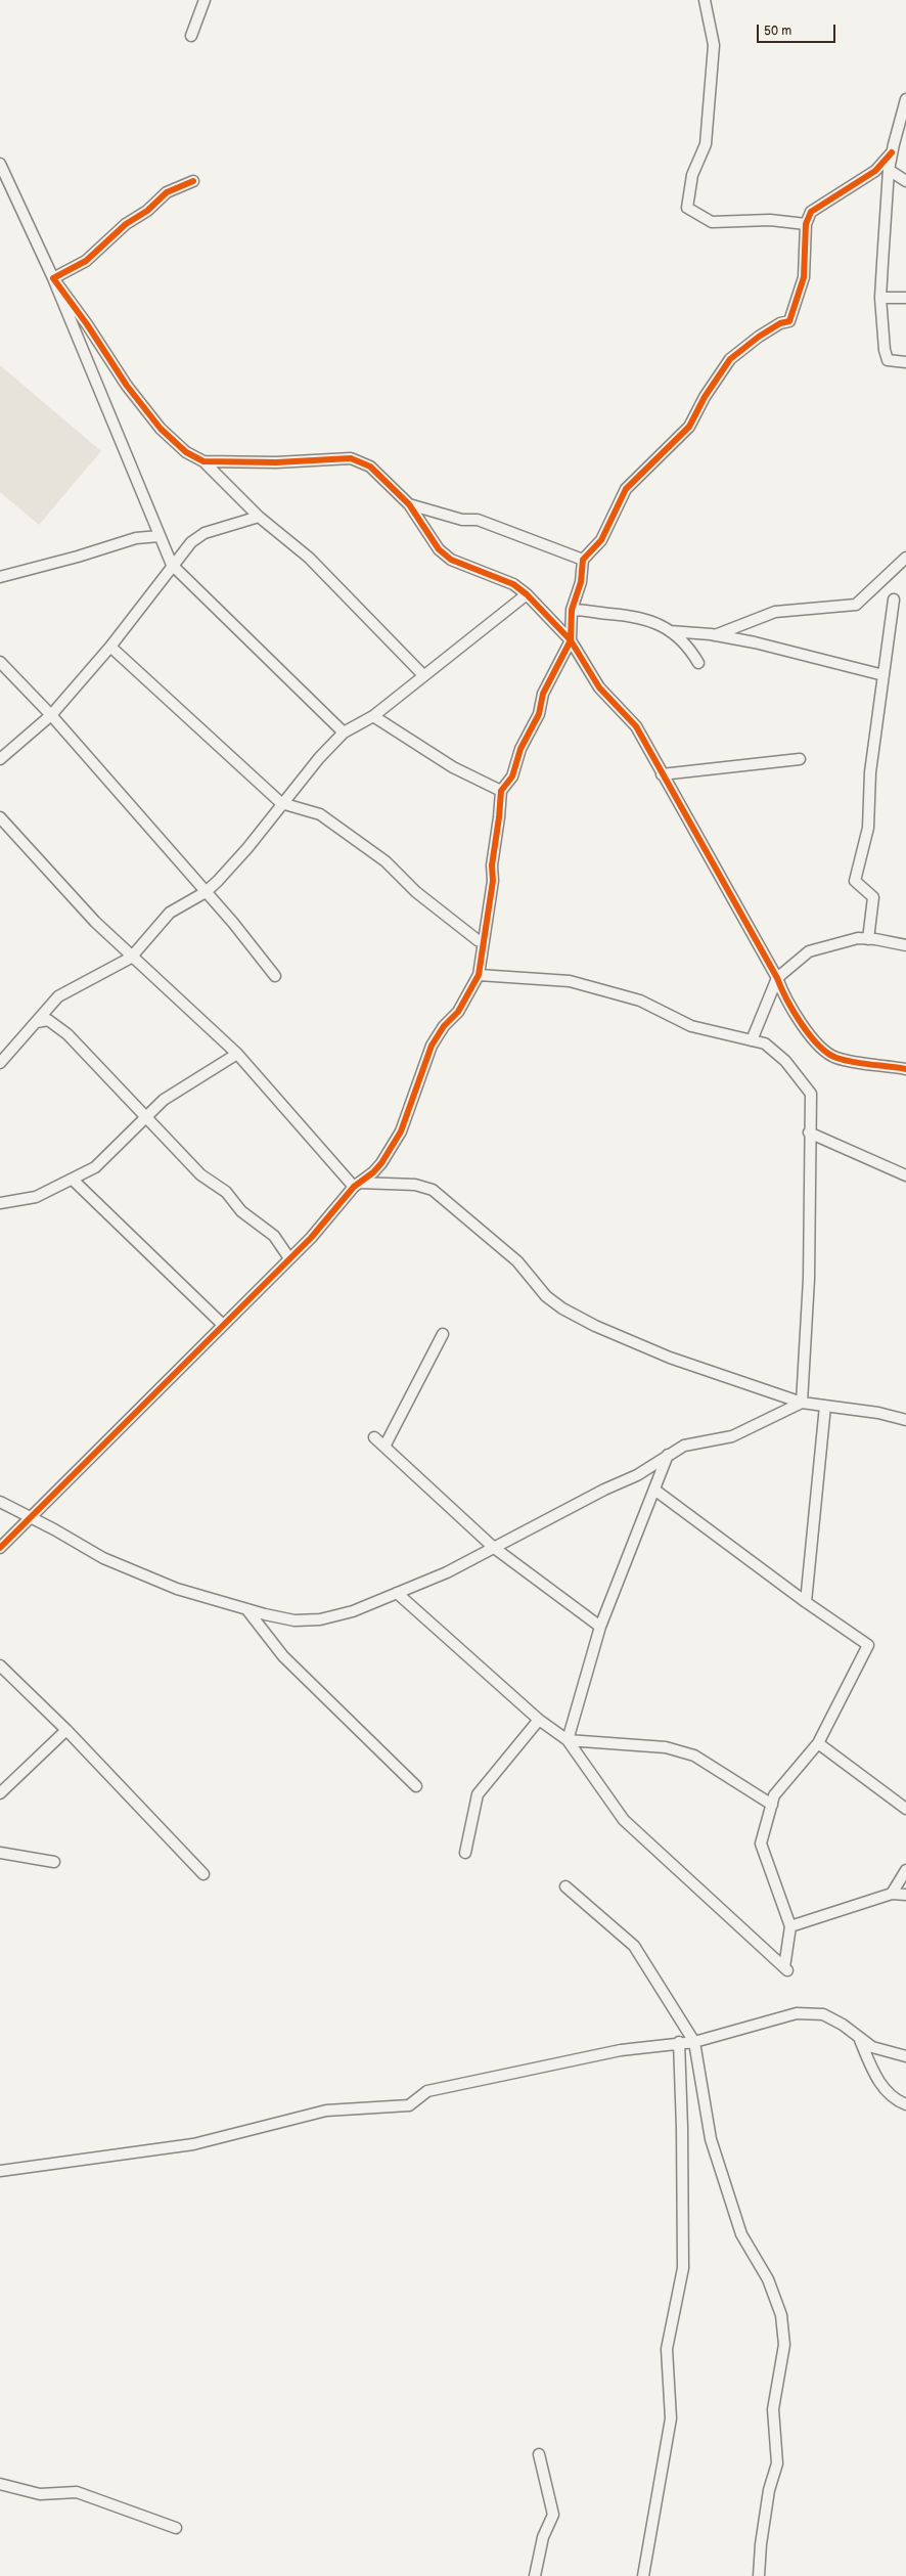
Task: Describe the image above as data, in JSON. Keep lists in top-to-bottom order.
{
  "scale_bar": "50 m"
}
